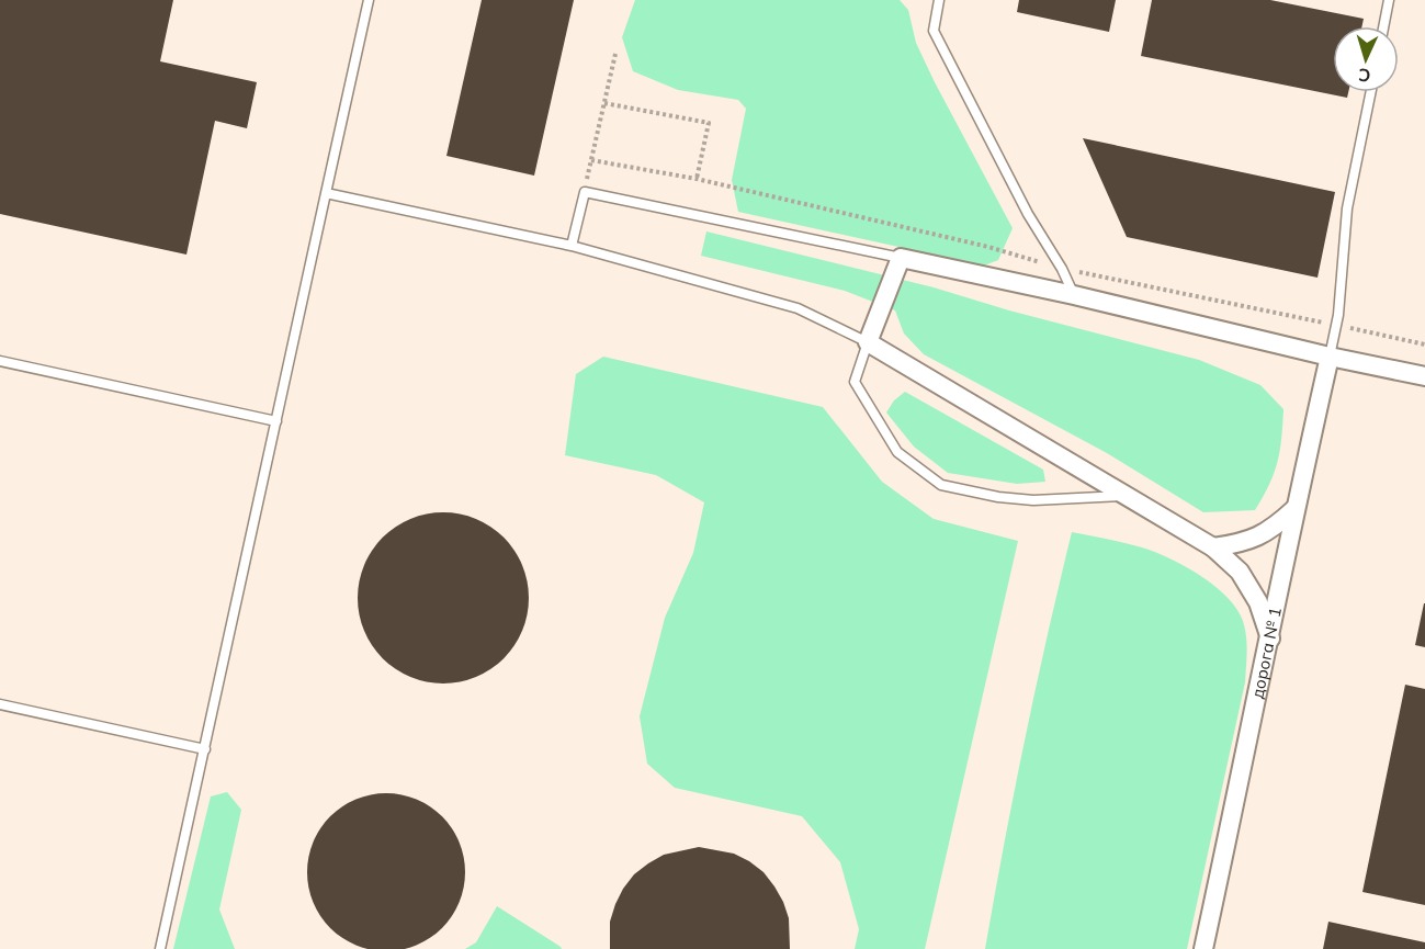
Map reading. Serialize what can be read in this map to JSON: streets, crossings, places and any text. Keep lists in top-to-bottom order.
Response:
{
  "streets": {
    "street": ["дорога № 1"]
  },
  "north": "bottom"
}
